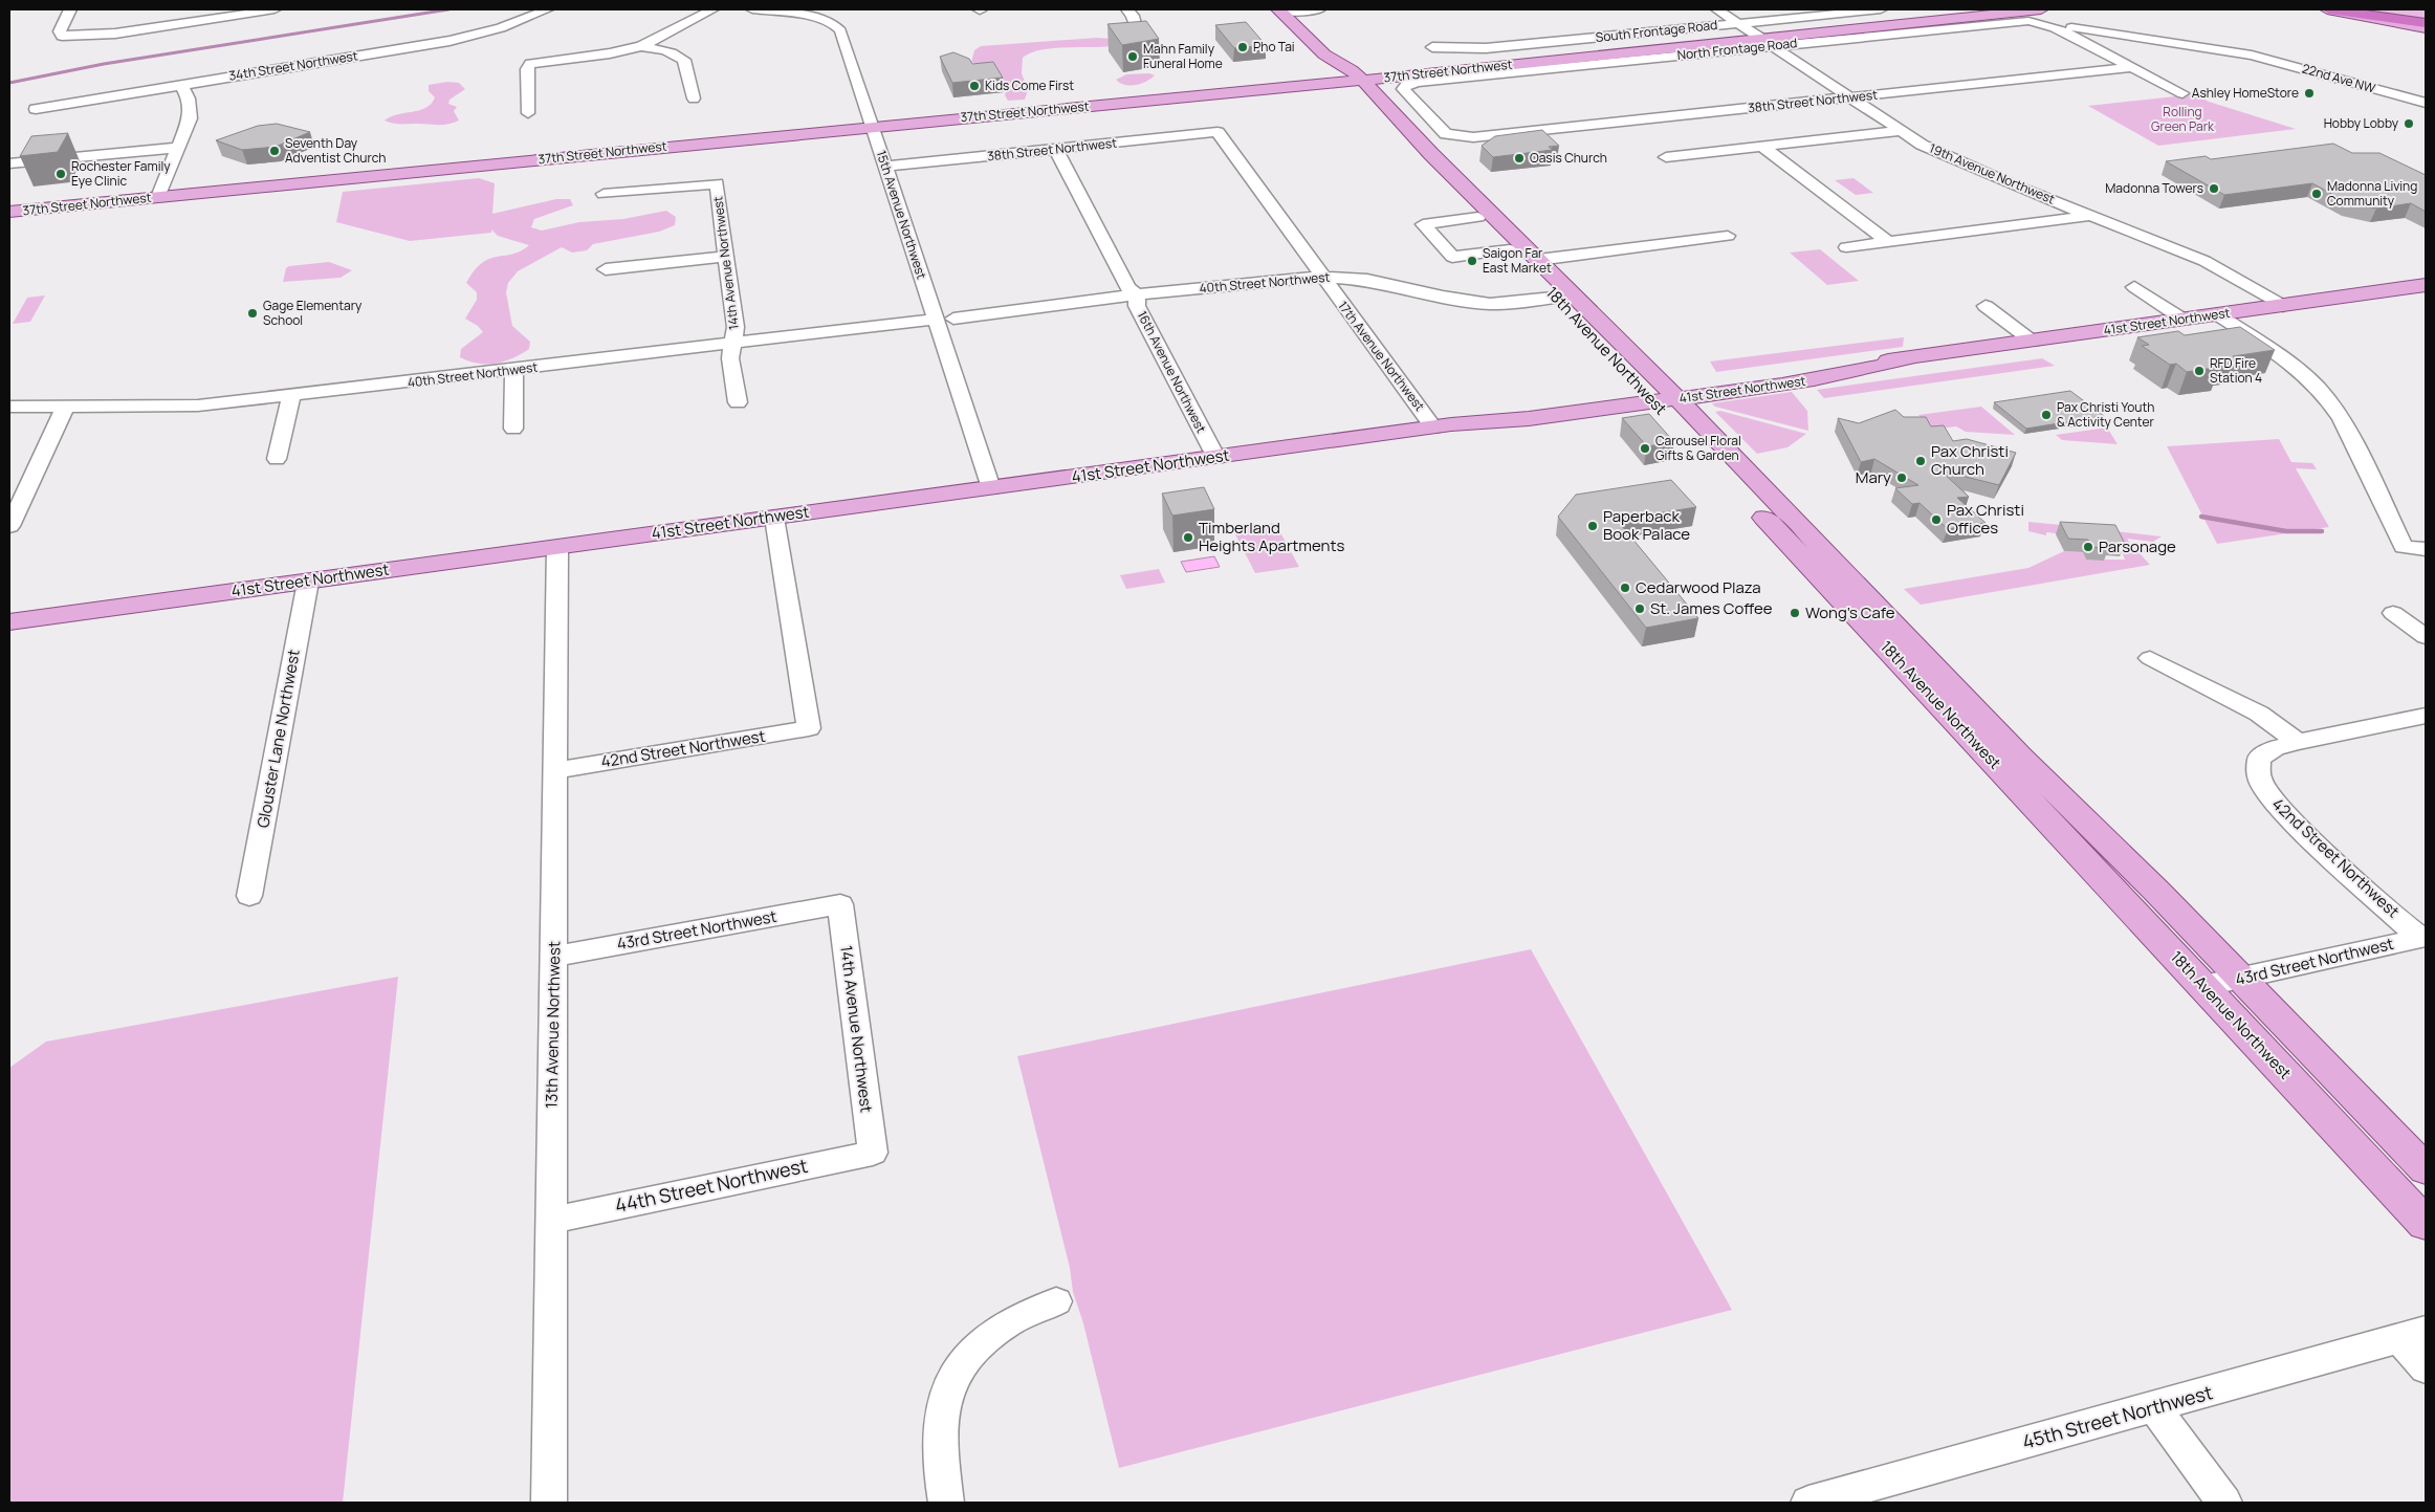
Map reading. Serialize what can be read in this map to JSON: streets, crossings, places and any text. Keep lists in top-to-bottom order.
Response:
{
  "streets": {
    "main road": ["37th Street Northwest", "41st Street Northwest", "18th Avenue Northwest"],
    "street": [
      "South Frontage Road",
      "North Frontage Road",
      "34th Street Northwest",
      "22nd Ave NW",
      "38th Street Northwest",
      "19th Avenue Northwest",
      "15th Avenue Northwest",
      "14th Avenue Northwest",
      "40th Street Northwest",
      "17th Avenue Northwest",
      "16th Avenue Northwest",
      "Glouster Lane Northwest",
      "42nd Street Northwest",
      "43rd Street Northwest",
      "13th Avenue Northwest",
      "44th Street Northwest",
      "45th Street Northwest"
    ]
  },
  "crossings": [
    ["South Frontage Road", "North Frontage Road"],
    ["South Frontage Road", "37th Street Northwest"],
    ["South Frontage Road", "19th Avenue Northwest"],
    ["North Frontage Road", "37th Street Northwest"],
    ["North Frontage Road", "38th Street Northwest"],
    ["North Frontage Road", "19th Avenue Northwest"],
    ["37th Street Northwest", "19th Avenue Northwest"],
    ["37th Street Northwest", "15th Avenue Northwest"],
    ["37th Street Northwest", "18th Avenue Northwest"],
    ["38th Street Northwest", "19th Avenue Northwest"],
    ["38th Street Northwest", "15th Avenue Northwest"],
    ["38th Street Northwest", "17th Avenue Northwest"],
    ["38th Street Northwest", "16th Avenue Northwest"],
    ["19th Avenue Northwest", "41st Street Northwest"],
    ["15th Avenue Northwest", "40th Street Northwest"],
    ["15th Avenue Northwest", "41st Street Northwest"],
    ["14th Avenue Northwest", "40th Street Northwest"],
    ["14th Avenue Northwest", "43rd Street Northwest"],
    ["14th Avenue Northwest", "44th Street Northwest"],
    ["40th Street Northwest", "18th Avenue Northwest"],
    ["40th Street Northwest", "17th Avenue Northwest"],
    ["40th Street Northwest", "16th Avenue Northwest"],
    ["41st Street Northwest", "18th Avenue Northwest"],
    ["41st Street Northwest", "17th Avenue Northwest"],
    ["41st Street Northwest", "16th Avenue Northwest"],
    ["41st Street Northwest", "Glouster Lane Northwest"],
    ["41st Street Northwest", "42nd Street Northwest"],
    ["41st Street Northwest", "13th Avenue Northwest"],
    ["18th Avenue Northwest", "43rd Street Northwest"],
    ["42nd Street Northwest", "43rd Street Northwest"],
    ["42nd Street Northwest", "13th Avenue Northwest"],
    ["43rd Street Northwest", "13th Avenue Northwest"],
    ["13th Avenue Northwest", "44th Street Northwest"]
  ],
  "parks": ["Rolling Green Park"],
  "places": [
    "Pho Tai",
    "Mahn Family Funeral Home",
    "Kids Come First",
    "Ashley HomeStore",
    "Hobby Lobby",
    "Seventh Day Adventist Church",
    "Oasis Church",
    "Rochester Family Eye Clinic",
    "Madonna Towers",
    "Madonna Living Community",
    "Saigon Far East Market",
    "Gage Elementary School",
    "RFD Fire Station 4",
    "Pax Christi Youth & Activity Center",
    "Carousel Floral Gifts & Garden",
    "Pax Christi Church",
    "Mary",
    "Pax Christi Offices",
    "Paperback Book Palace",
    "Timberland Heights Apartments",
    "Parsonage",
    "Cedarwood Plaza",
    "St. James Coffee",
    "Wong's Cafe"
  ]
}
